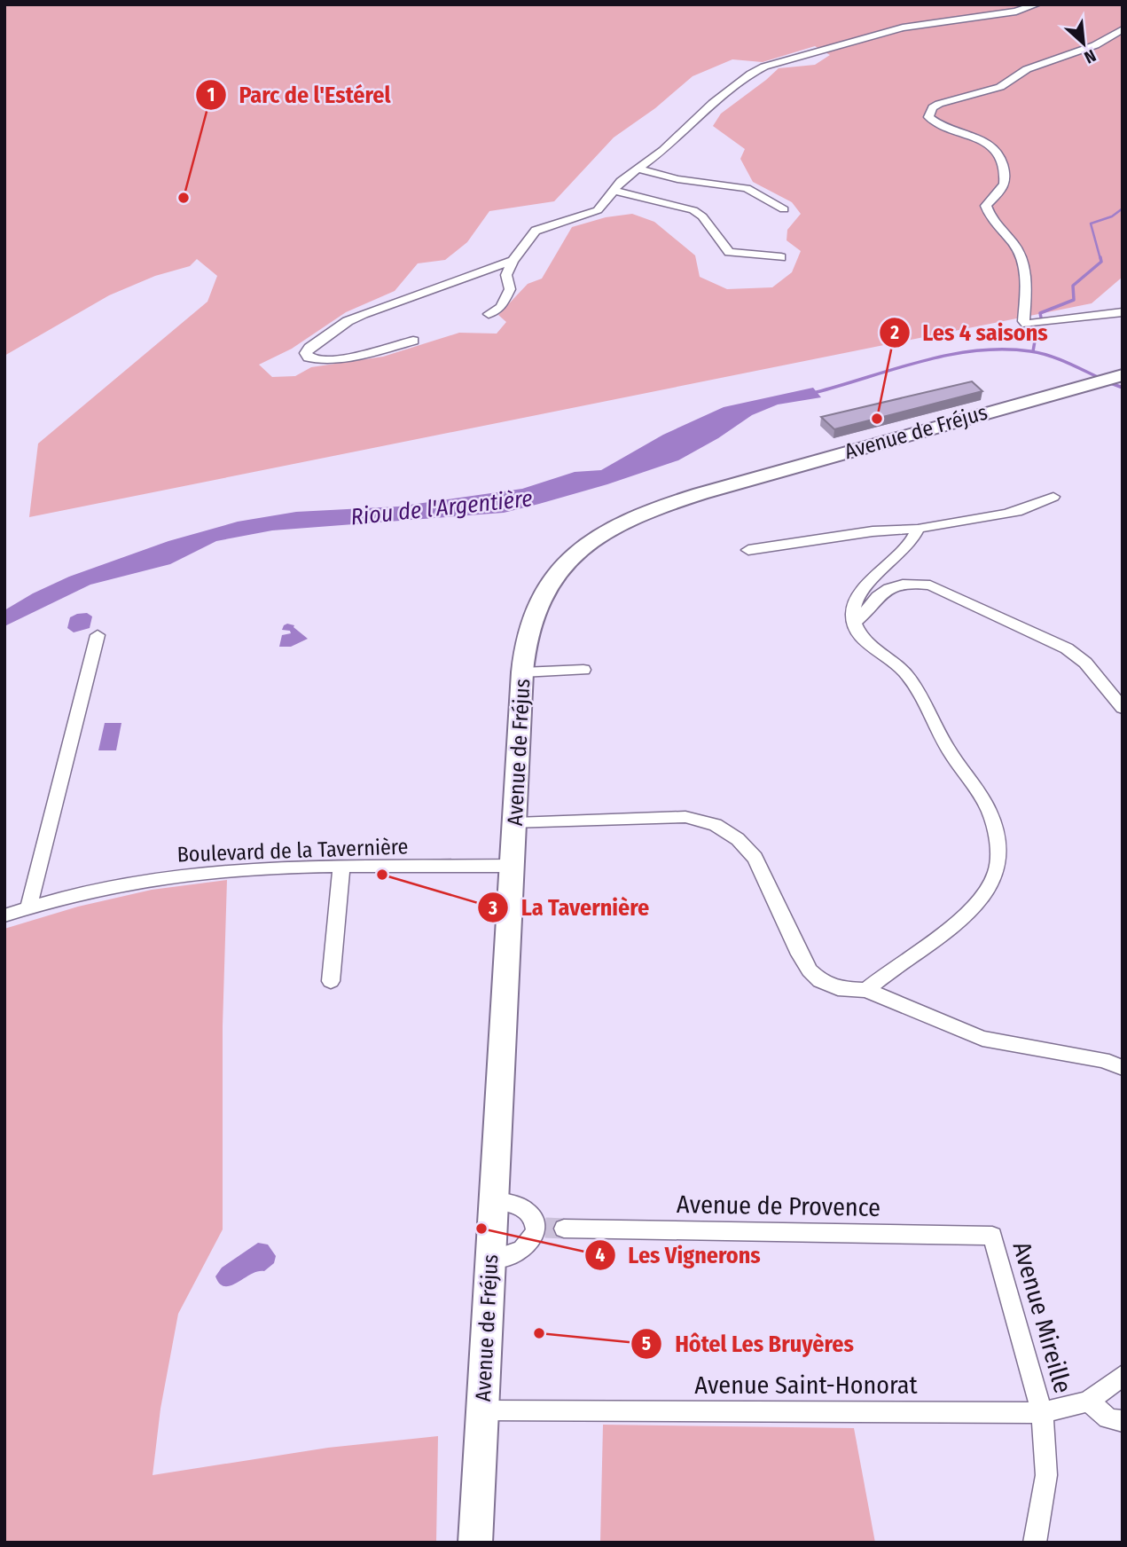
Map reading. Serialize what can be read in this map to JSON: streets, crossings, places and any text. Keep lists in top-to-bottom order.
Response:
{
  "streets": {
    "main road": ["Avenue de Fréjus"],
    "street": [
      "Boulevard de la Tavernière",
      "Avenue de Provence",
      "Avenue Mireille",
      "Avenue Saint-Honorat"
    ]
  },
  "crossings": [
    ["Avenue de Fréjus", "Boulevard de la Tavernière"],
    ["Avenue de Fréjus", "Avenue Saint-Honorat"],
    ["Avenue de Provence", "Avenue Mireille"],
    ["Avenue Mireille", "Avenue Saint-Honorat"]
  ],
  "water": ["Riou de l'Argentière"],
  "places": [
    "Parc de l'Estérel",
    "Les 4 saisons",
    "La Tavernière",
    "Les Vignerons",
    "Hôtel Les Bruyères"
  ],
  "north": "bottom right"
}
